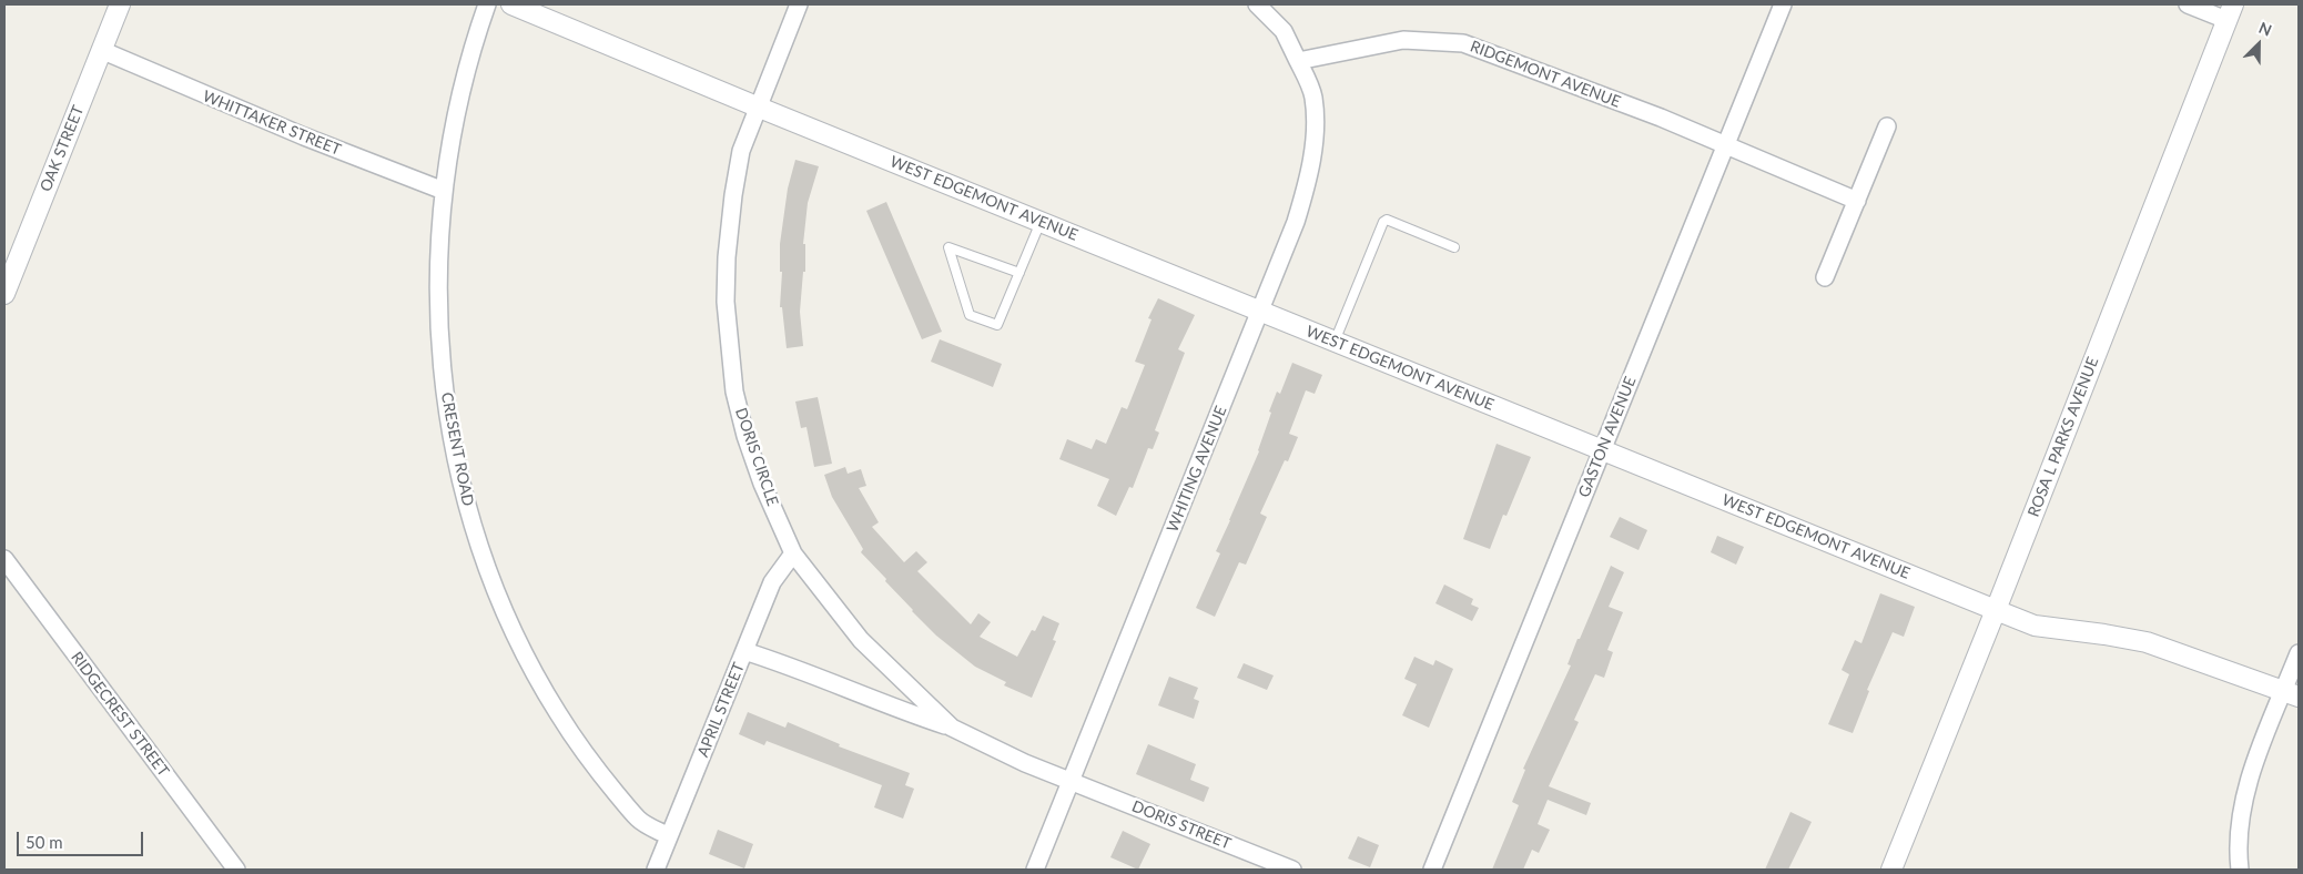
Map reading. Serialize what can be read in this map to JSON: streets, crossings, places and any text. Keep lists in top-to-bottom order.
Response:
{
  "streets": {
    "street": [
      "RIDGEMONT AVENUE",
      "WHITTAKER STREET",
      "OAK STREET",
      "WEST EDGEMONT AVENUE",
      "GASTON AVENUE",
      "ROSA L PARKS AVENUE",
      "CRESENT ROAD",
      "DORIS CIRCLE",
      "WHITING AVENUE",
      "APRIL STREET",
      "RIDGECREST STREET",
      "DORIS STREET"
    ]
  },
  "crossings": [
    ["RIDGEMONT AVENUE", "GASTON AVENUE"],
    ["RIDGEMONT AVENUE", "WHITING AVENUE"],
    ["WHITTAKER STREET", "OAK STREET"],
    ["WHITTAKER STREET", "CRESENT ROAD"],
    ["WEST EDGEMONT AVENUE", "GASTON AVENUE"],
    ["WEST EDGEMONT AVENUE", "ROSA L PARKS AVENUE"],
    ["WEST EDGEMONT AVENUE", "DORIS CIRCLE"],
    ["WEST EDGEMONT AVENUE", "WHITING AVENUE"],
    ["CRESENT ROAD", "APRIL STREET"],
    ["DORIS CIRCLE", "WHITING AVENUE"],
    ["DORIS CIRCLE", "APRIL STREET"],
    ["DORIS CIRCLE", "DORIS STREET"],
    ["WHITING AVENUE", "DORIS STREET"]
  ],
  "scale_bar": "50 m",
  "north": "top right"
}
